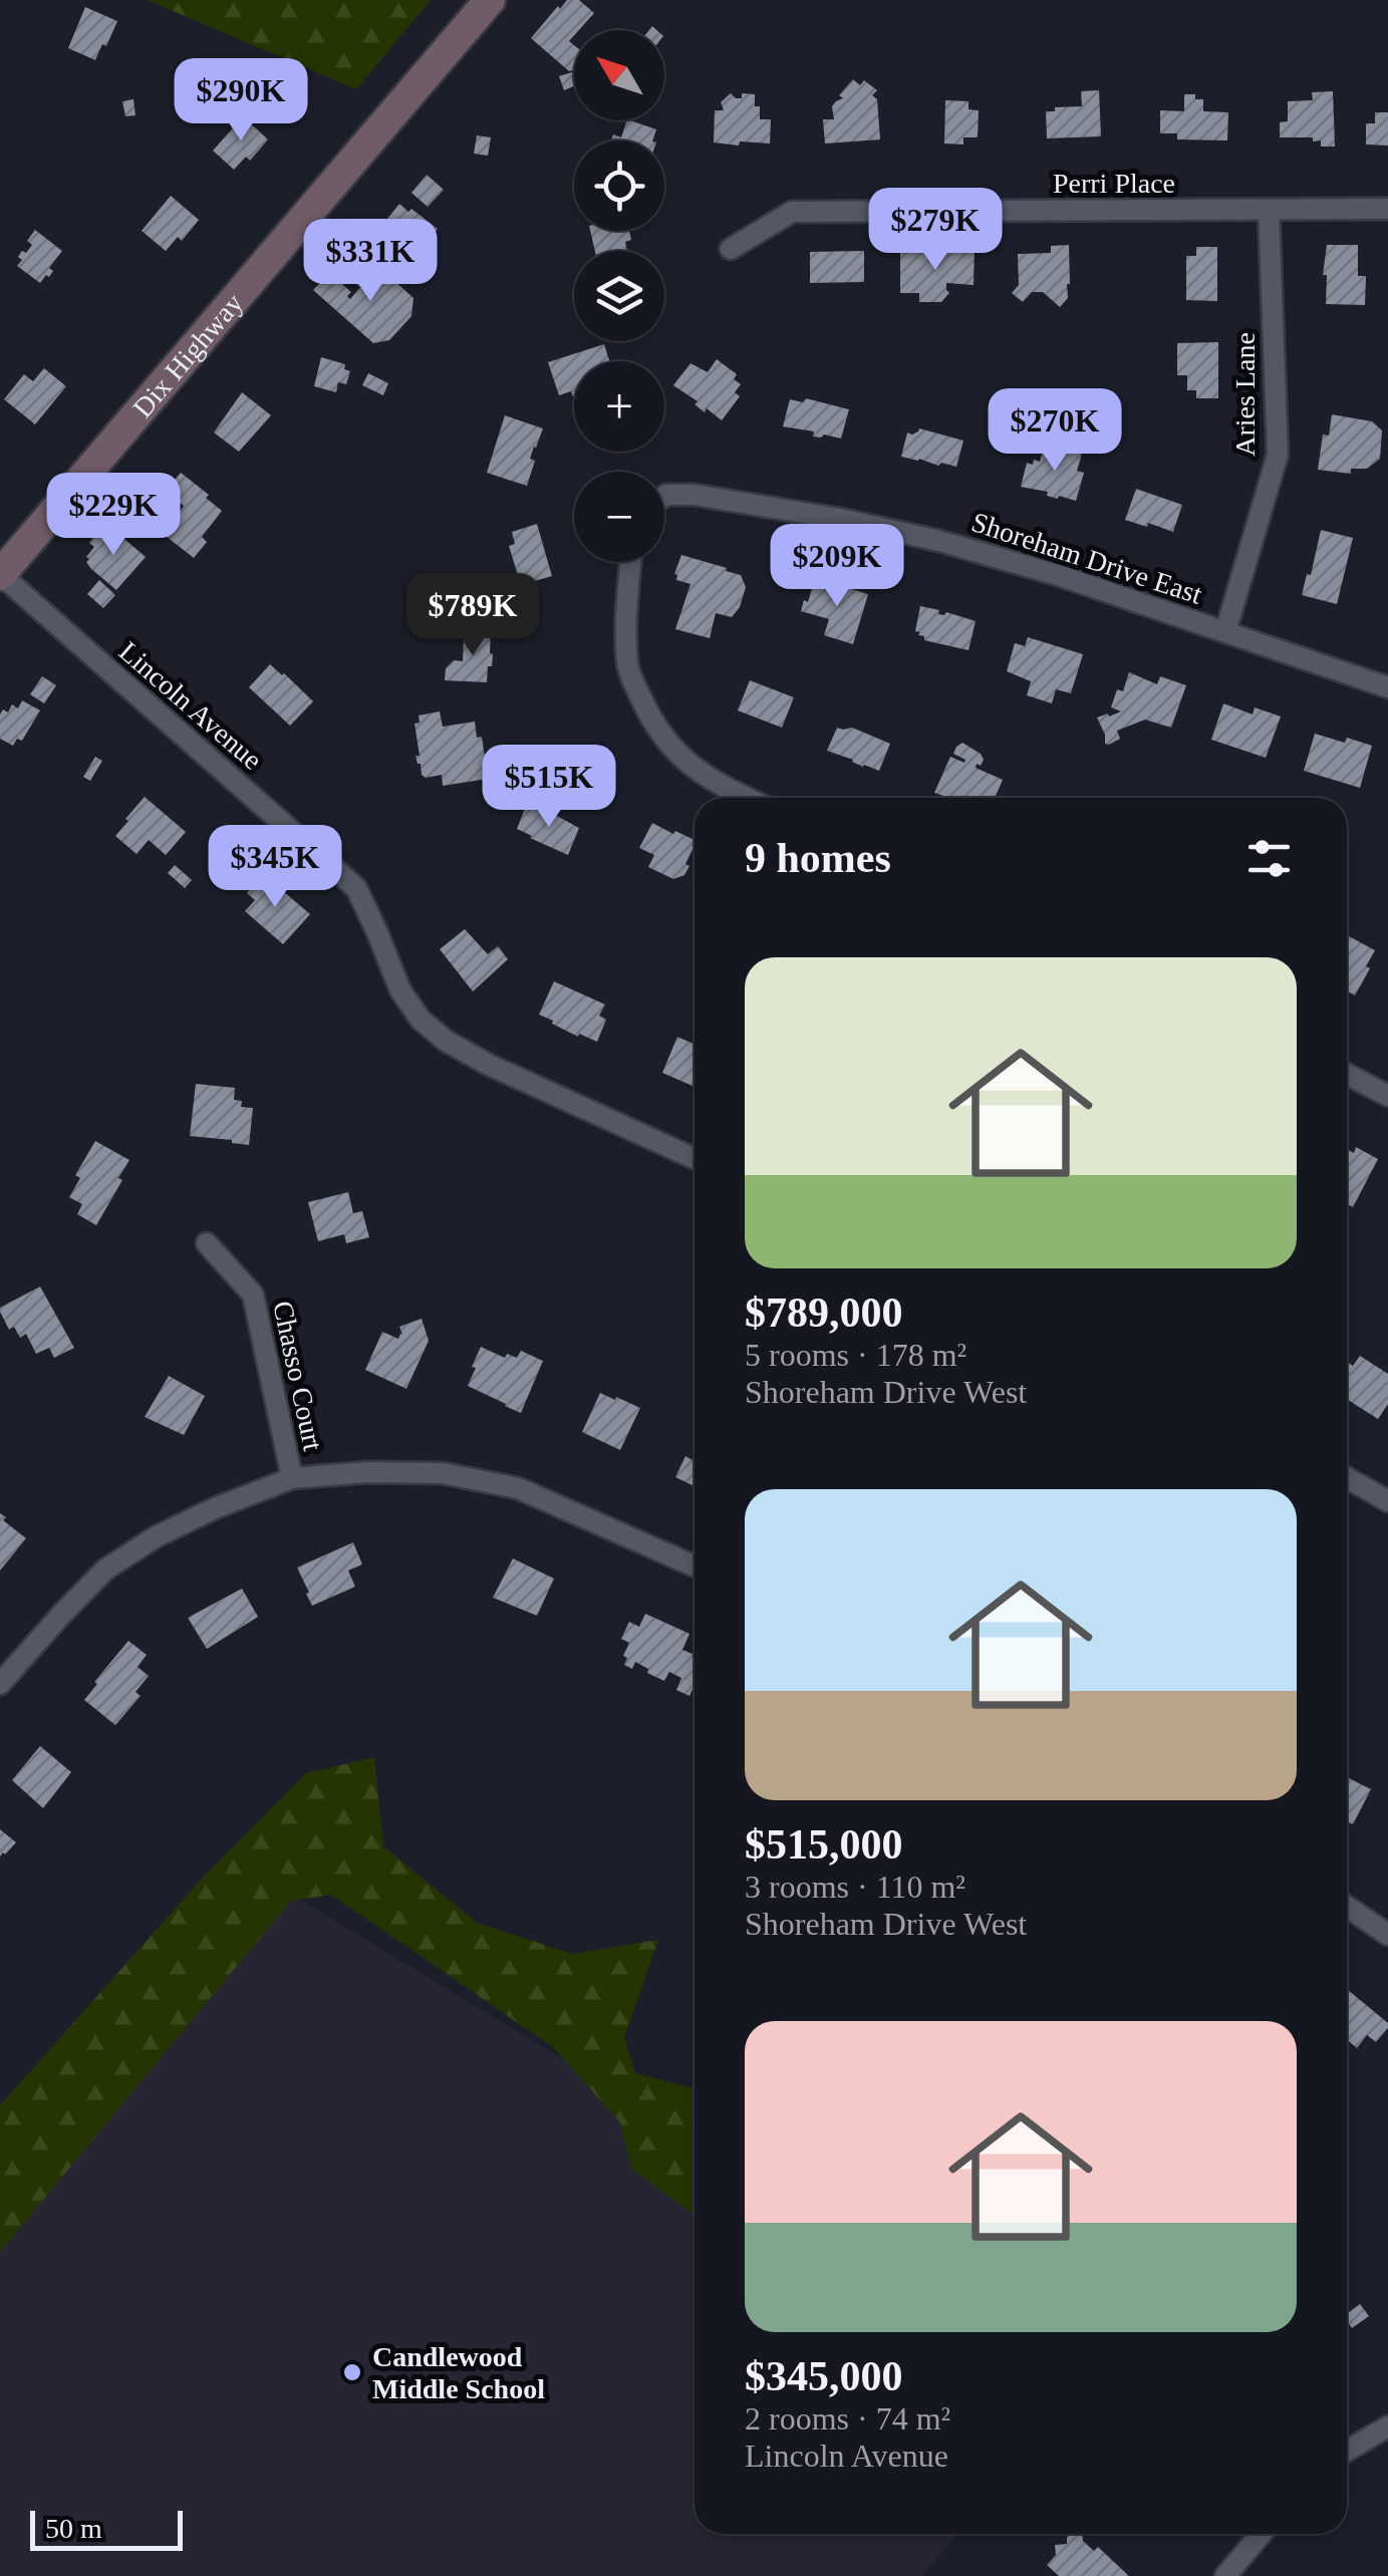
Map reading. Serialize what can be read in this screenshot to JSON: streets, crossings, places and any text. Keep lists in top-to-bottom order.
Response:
{
  "streets": {
    "street": [
      "Perri Place",
      "Dix Highway",
      "Aries Lane",
      "Shoreham Drive East",
      "Lincoln Avenue",
      "Chasso Court"
    ]
  },
  "crossings": [
    ["Perri Place", "Aries Lane"],
    ["Dix Highway", "Lincoln Avenue"],
    ["Aries Lane", "Shoreham Drive East"]
  ],
  "places": ["Candlewood Middle School"],
  "scale_bar": "50 m",
  "north": "top left",
  "page": {
    "map_buttons": ["+", "−"],
    "price": [
      "$290K",
      "$279K",
      "$331K",
      "$270K",
      "$229K",
      "$209K",
      "$789K",
      "$515K",
      "$345K"
    ],
    "heading": "9 homes",
    "list": [
      {
        "name": "$789,000",
        "note": "5 rooms · 178 m² · Shoreham Drive West"
      },
      {
        "name": "$515,000",
        "note": "3 rooms · 110 m² · Shoreham Drive West"
      },
      {
        "name": "$345,000",
        "note": "2 rooms · 74 m² · Lincoln Avenue"
      }
    ],
    "scale": "50 m"
  }
}
